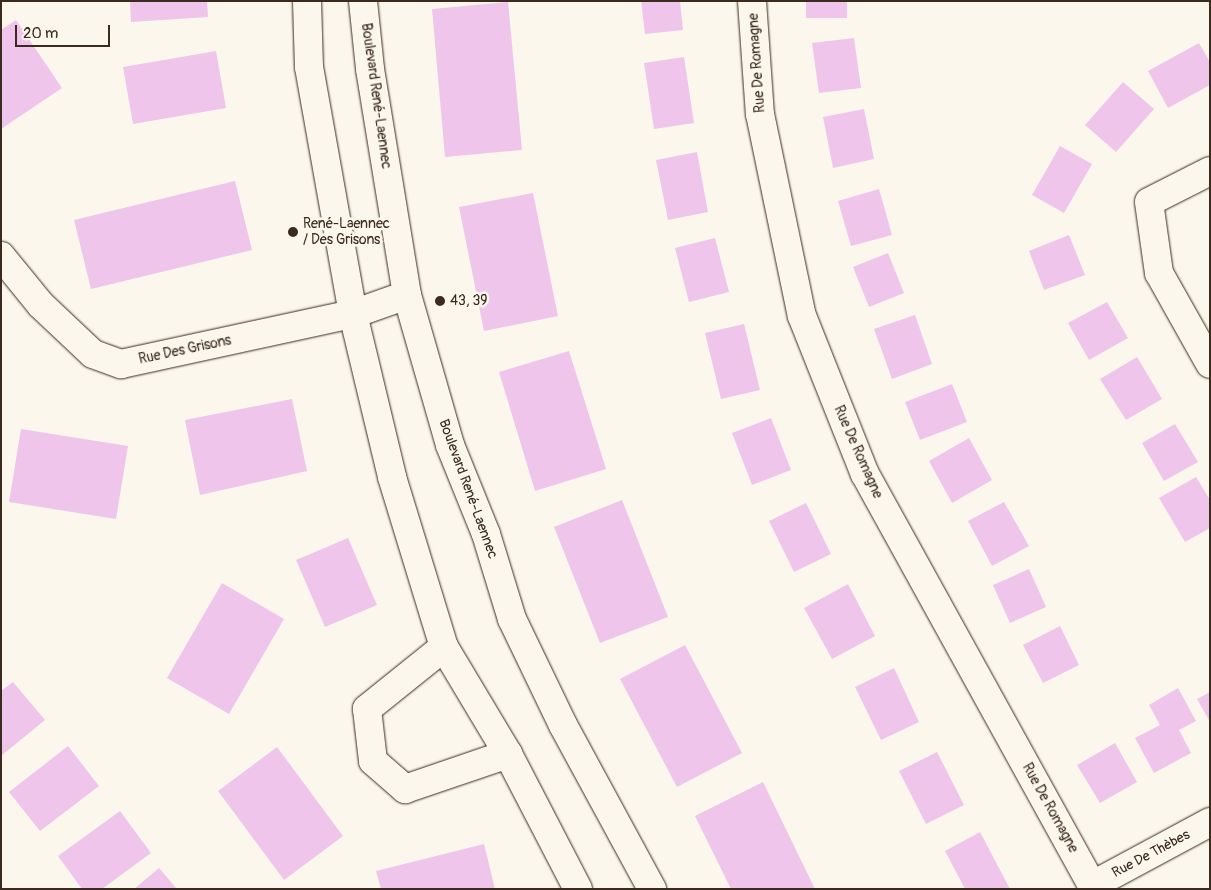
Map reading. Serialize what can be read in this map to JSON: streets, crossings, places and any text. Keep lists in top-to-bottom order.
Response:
{
  "streets": {
    "street": [
      "Rue De Romagne",
      "Boulevard René-Laennec",
      "Rue Des Grisons",
      "Rue De Thèbes"
    ]
  },
  "crossings": [
    ["Rue De Romagne", "Rue De Thèbes"],
    ["Boulevard René-Laennec", "Rue Des Grisons"]
  ],
  "places": ["René-Laennec / Des Grisons", "43, 39"],
  "scale_bar": "20 m"
}
